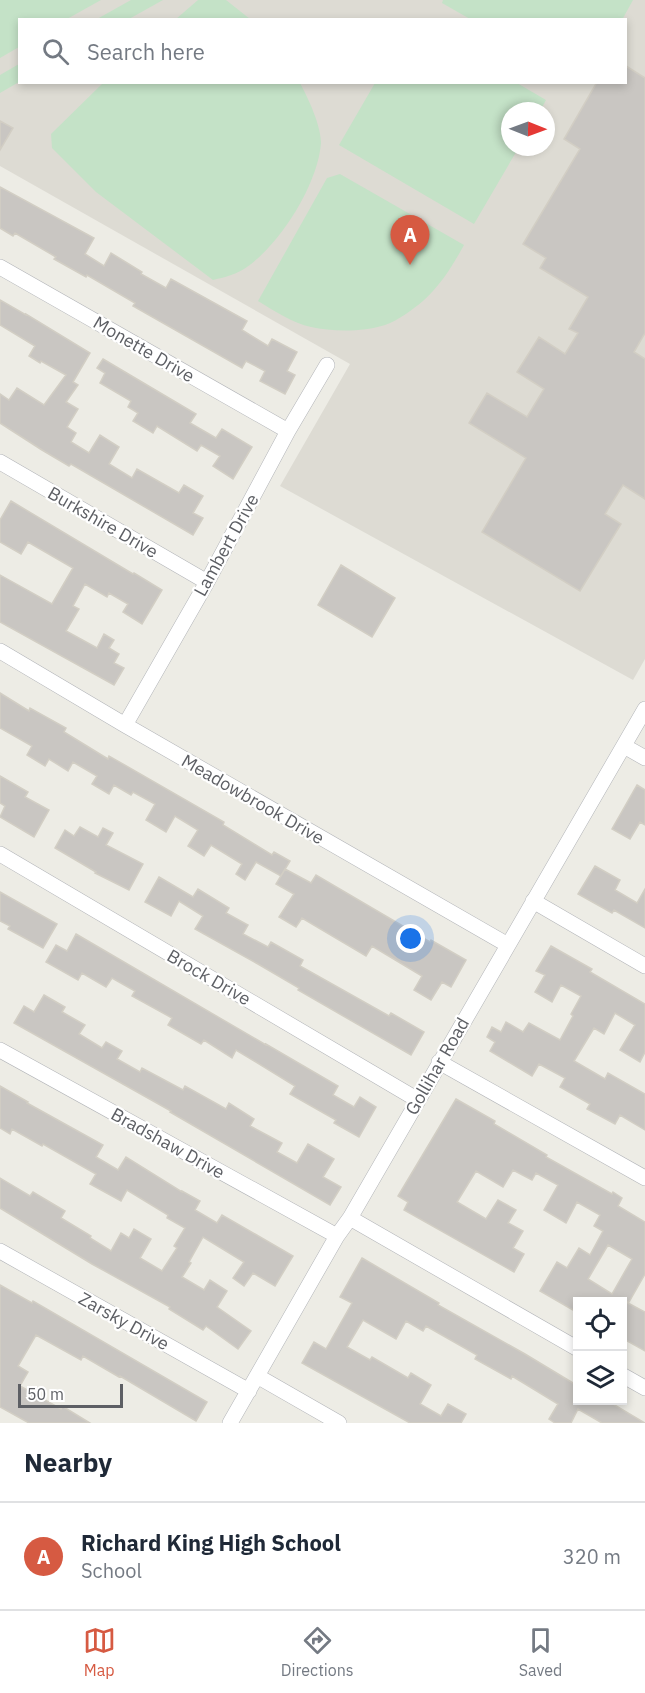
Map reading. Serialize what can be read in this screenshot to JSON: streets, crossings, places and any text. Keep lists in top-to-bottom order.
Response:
{
  "streets": {
    "street": [
      "Monette Drive",
      "Burkshire Drive",
      "Lambert Drive",
      "Meadowbrook Drive",
      "Brock Drive",
      "Gollihar Road",
      "Bradshaw Drive",
      "Zarsky Drive"
    ]
  },
  "crossings": [
    ["Monette Drive", "Lambert Drive"],
    ["Burkshire Drive", "Lambert Drive"],
    ["Lambert Drive", "Meadowbrook Drive"],
    ["Meadowbrook Drive", "Gollihar Road"],
    ["Brock Drive", "Gollihar Road"],
    ["Gollihar Road", "Bradshaw Drive"],
    ["Gollihar Road", "Zarsky Drive"]
  ],
  "scale_bar": "50 m",
  "north": "right",
  "page": {
    "search": "Search here",
    "pins": "A",
    "scale": "50 m",
    "heading": "Nearby",
    "list": [
      {
        "mark": "A",
        "name": "Richard King High School",
        "note": "School",
        "value": "320 m"
      }
    ],
    "nav": ["Map", "Directions", "Saved"]
  }
}
